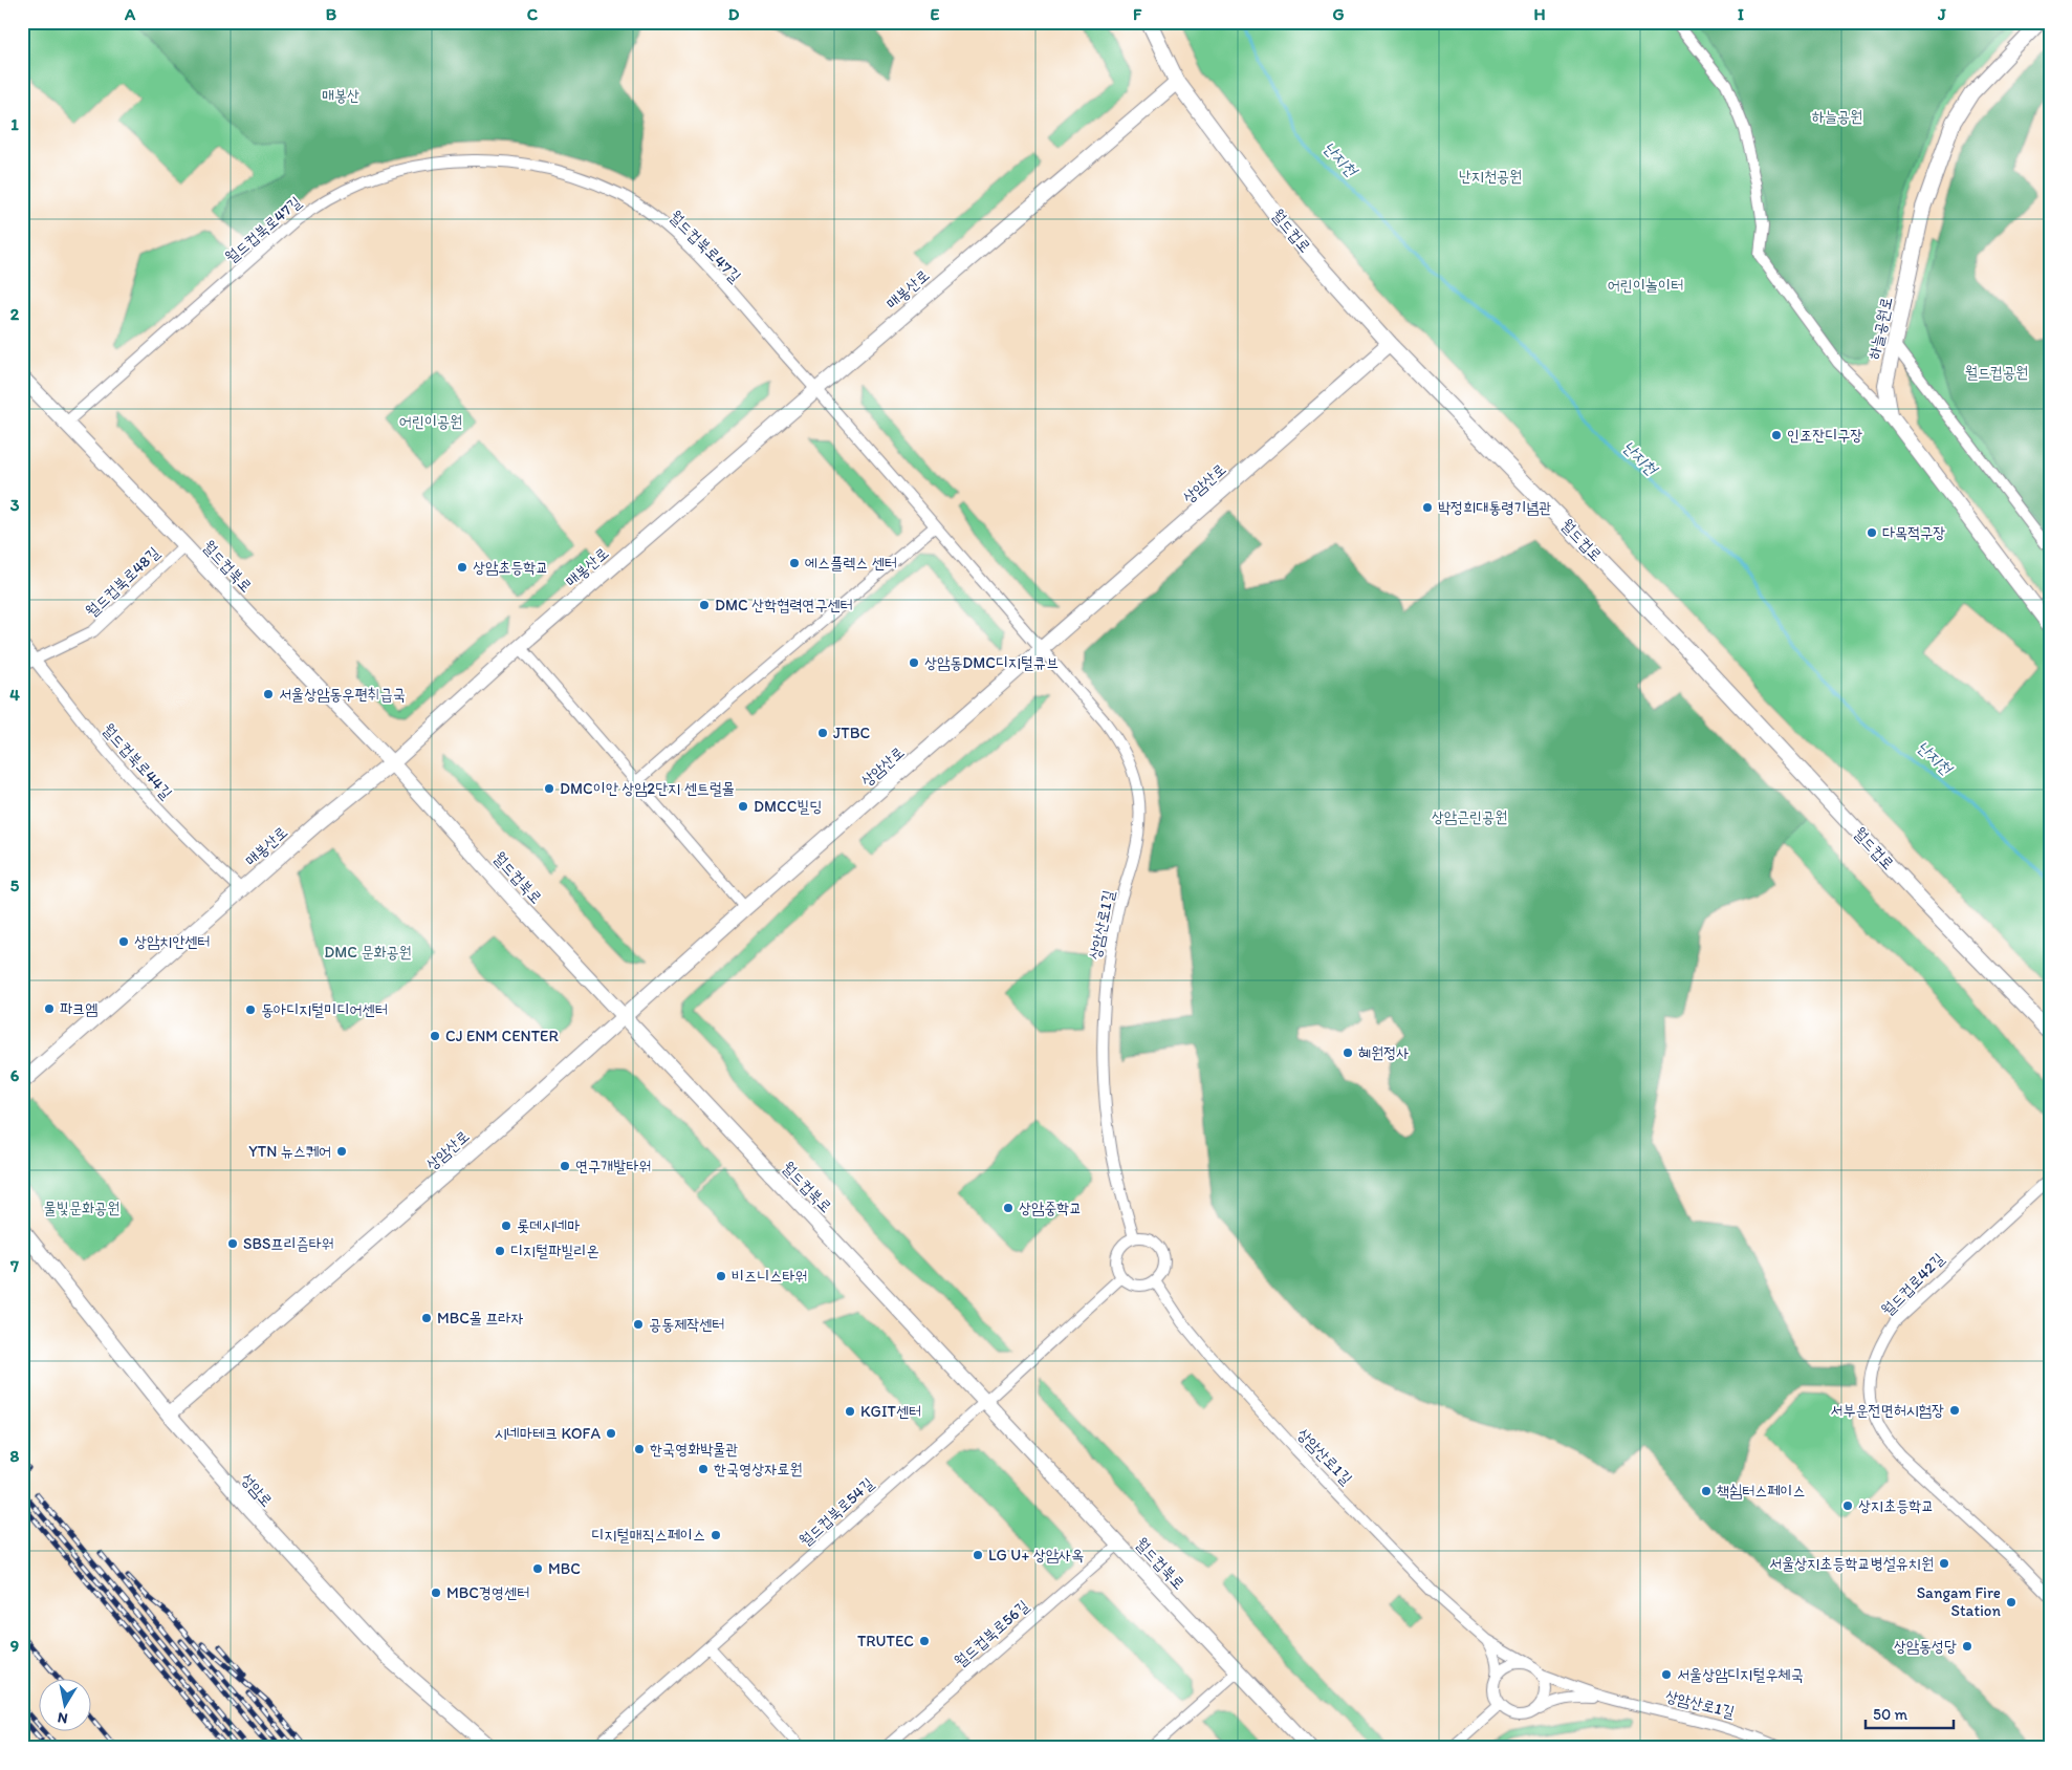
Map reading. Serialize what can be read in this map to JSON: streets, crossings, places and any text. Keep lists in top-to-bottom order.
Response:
{
  "streets": {
    "main road": [
      "월드컵로",
      "매봉산로",
      "하늘공원로",
      "상암산로",
      "월드컵북로",
      "성암로"
    ],
    "street": [
      "월드컵북로47길",
      "월드컵북로48길",
      "월드컵북로44길",
      "상암산로1길",
      "월드컵로42길",
      "월드컵북로54길",
      "월드컵북로56길"
    ]
  },
  "crossings": [
    ["월드컵북로47길", "매봉산로"],
    ["월드컵북로47길", "월드컵북로"],
    ["월드컵로", "매봉산로"],
    ["월드컵로", "상암산로"],
    ["매봉산로", "월드컵북로"],
    ["매봉산로", "월드컵북로44길"],
    ["상암산로", "월드컵북로"],
    ["상암산로", "상암산로1길"],
    ["상암산로", "성암로"],
    ["월드컵북로", "월드컵북로48길"],
    ["월드컵북로", "월드컵북로54길"],
    ["월드컵북로", "월드컵북로56길"],
    ["월드컵북로48길", "월드컵북로44길"]
  ],
  "water": ["난지천"],
  "parks": [
    "매봉산",
    "하늘공원",
    "난지천공원",
    "어린이놀이터",
    "월드컵공원",
    "어린이공원",
    "상암근린공원",
    "DMC 문화공원",
    "물빛문화공원"
  ],
  "places": [
    "인조잔디구장",
    "박정희대통령기념관",
    "다목적구장",
    "에스플렉스 센터",
    "상암초등학교",
    "DMC 산학협력연구센터",
    "상암동DMC디지털큐브",
    "서울상암동우편취급국",
    "JTBC",
    "DMC이안 상암2단지 센트럴몰",
    "DMCC빌딩",
    "상암치안센터",
    "파크엠",
    "동아디지털미디어센터",
    "CJ ENM CENTER",
    "혜원정사",
    "YTN 뉴스퀘어",
    "연구개발타워",
    "상암중학교",
    "롯데시네마",
    "SBS프리즘타워",
    "디지털파빌리온",
    "비즈니스타워",
    "MBC몰 프라자",
    "공동제작센터",
    "서부운전면허시험장",
    "KGIT센터",
    "시네마테크 KOFA",
    "한국영화박물관",
    "한국영상자료원",
    "책쉼터스페이스",
    "상지초등학교",
    "디지털매직스페이스",
    "LG U+ 상암사옥",
    "서울상지초등학교병설유치원",
    "MBC",
    "MBC경영센터",
    "Sangam Fire Station",
    "TRUTEC",
    "상암동성당",
    "서울상암디지털우체국"
  ],
  "scale_bar": "50 m",
  "north": "bottom",
  "grid": {
    "columns": [
      "A",
      "B",
      "C",
      "D",
      "E",
      "F",
      "G",
      "H",
      "I",
      "J"
    ],
    "rows": [
      "1",
      "2",
      "3",
      "4",
      "5",
      "6",
      "7",
      "8",
      "9"
    ]
  }
}
